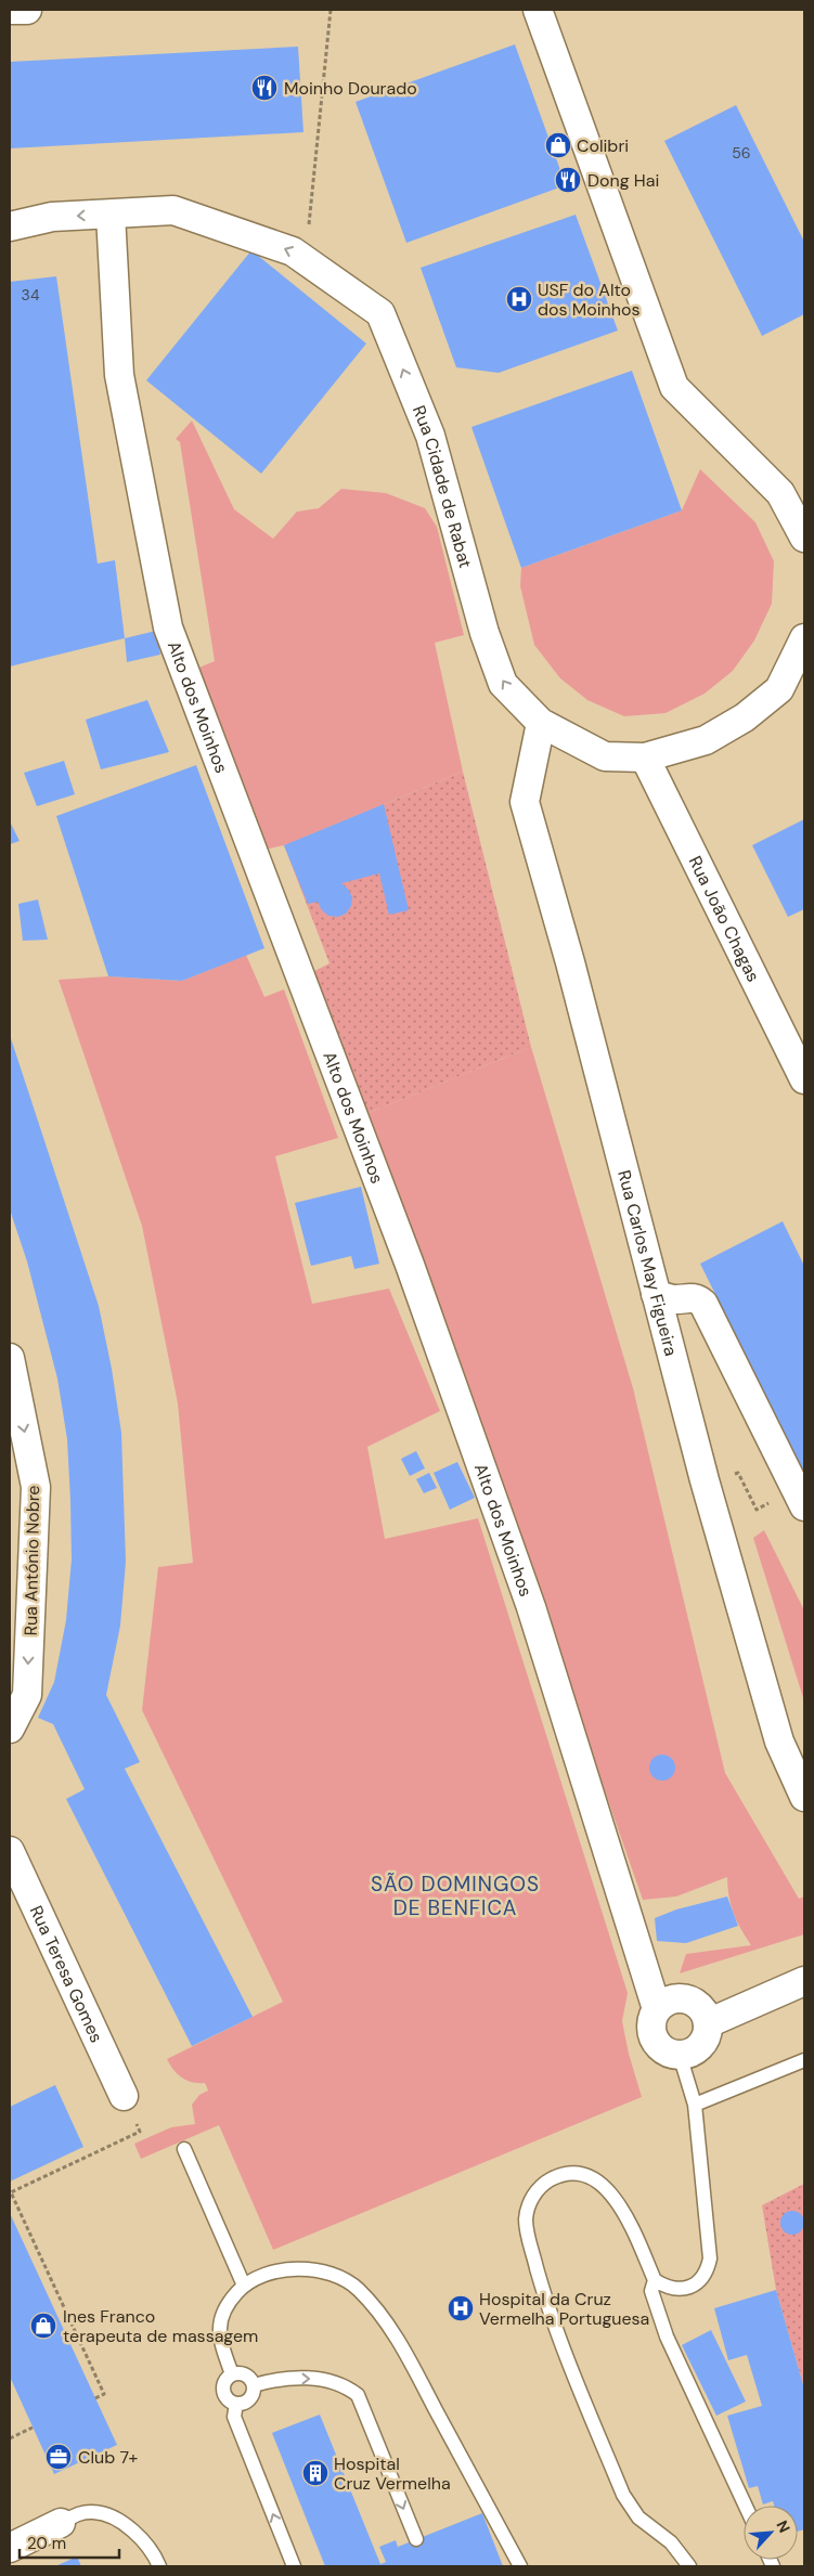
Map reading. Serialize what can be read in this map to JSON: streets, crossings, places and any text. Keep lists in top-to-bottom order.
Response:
{
  "streets": {
    "street": [
      "Rua Cidade de Rabat",
      "Alto dos Moinhos",
      "Rua João Chagas",
      "Rua Carlos May Figueira",
      "Rua António Nobre",
      "Rua Teresa Gomes"
    ]
  },
  "crossings": [
    ["Rua Cidade de Rabat", "Alto dos Moinhos"],
    ["Rua Cidade de Rabat", "Rua João Chagas"],
    ["Rua Cidade de Rabat", "Rua Carlos May Figueira"]
  ],
  "one_way": ["Rua Cidade de Rabat", "Rua António Nobre"],
  "districts": ["SÃO DOMINGOS DE BENFICA"],
  "places": {
    "restaurant": ["Moinho Dourado", "Dong Hai"],
    "shop": ["Colibri", "Ines Franco terapeuta de massagem"],
    "hospital": ["USF do Alto dos Moinhos", "Hospital da Cruz Vermelha Portuguesa"],
    "office": ["Club 7+"],
    "building": ["Hospital Cruz Vermelha"]
  },
  "house_numbers": ["56", "34"],
  "scale_bar": "20 m",
  "north": "top right"
}
